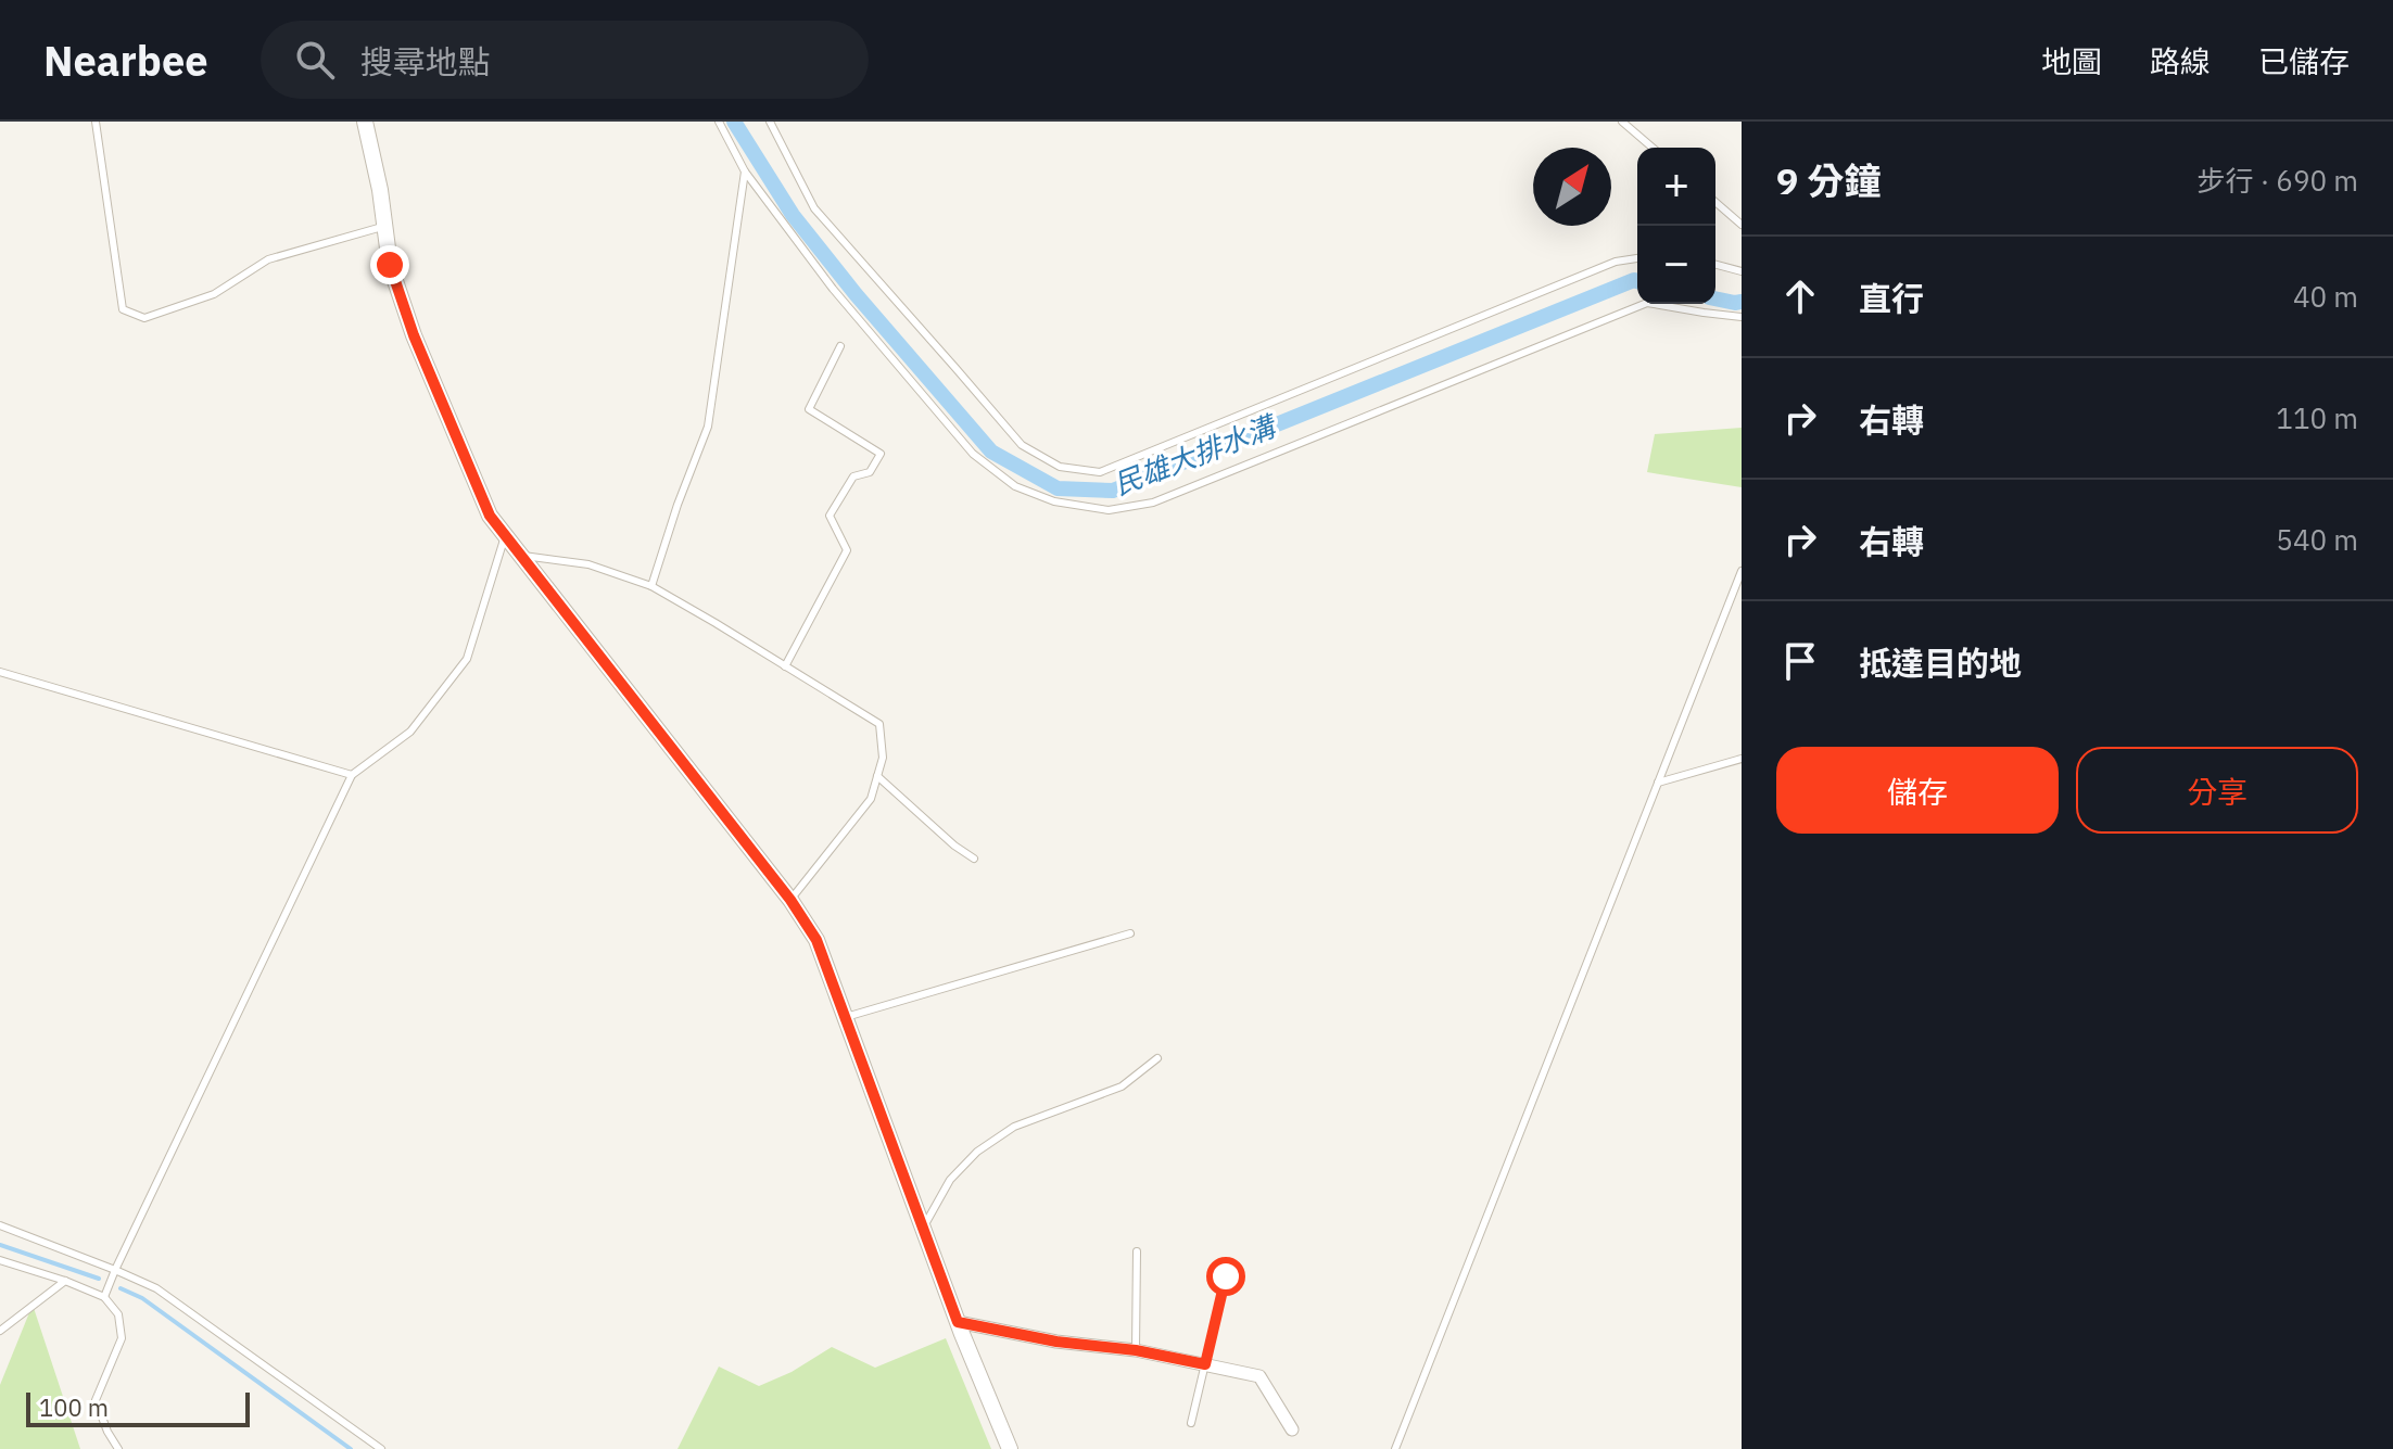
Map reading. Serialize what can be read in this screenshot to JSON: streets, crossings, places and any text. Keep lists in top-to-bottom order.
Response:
{
  "water": ["民雄大排水溝"],
  "scale_bar": "100 m",
  "north": "top right",
  "page": {
    "header": "Nearbee",
    "search": "搜尋地點",
    "nav": ["地圖", "路線", "已儲存"],
    "heading": ["9 分鐘", "步行 · 690 m"],
    "map_buttons": ["+", "−"],
    "list": [
      ["直行", "40 m"],
      ["右轉", "110 m"],
      ["右轉", "540 m"],
      "抵達目的地"
    ],
    "buttons": ["儲存", "分享"],
    "scale": "100 m"
  }
}
